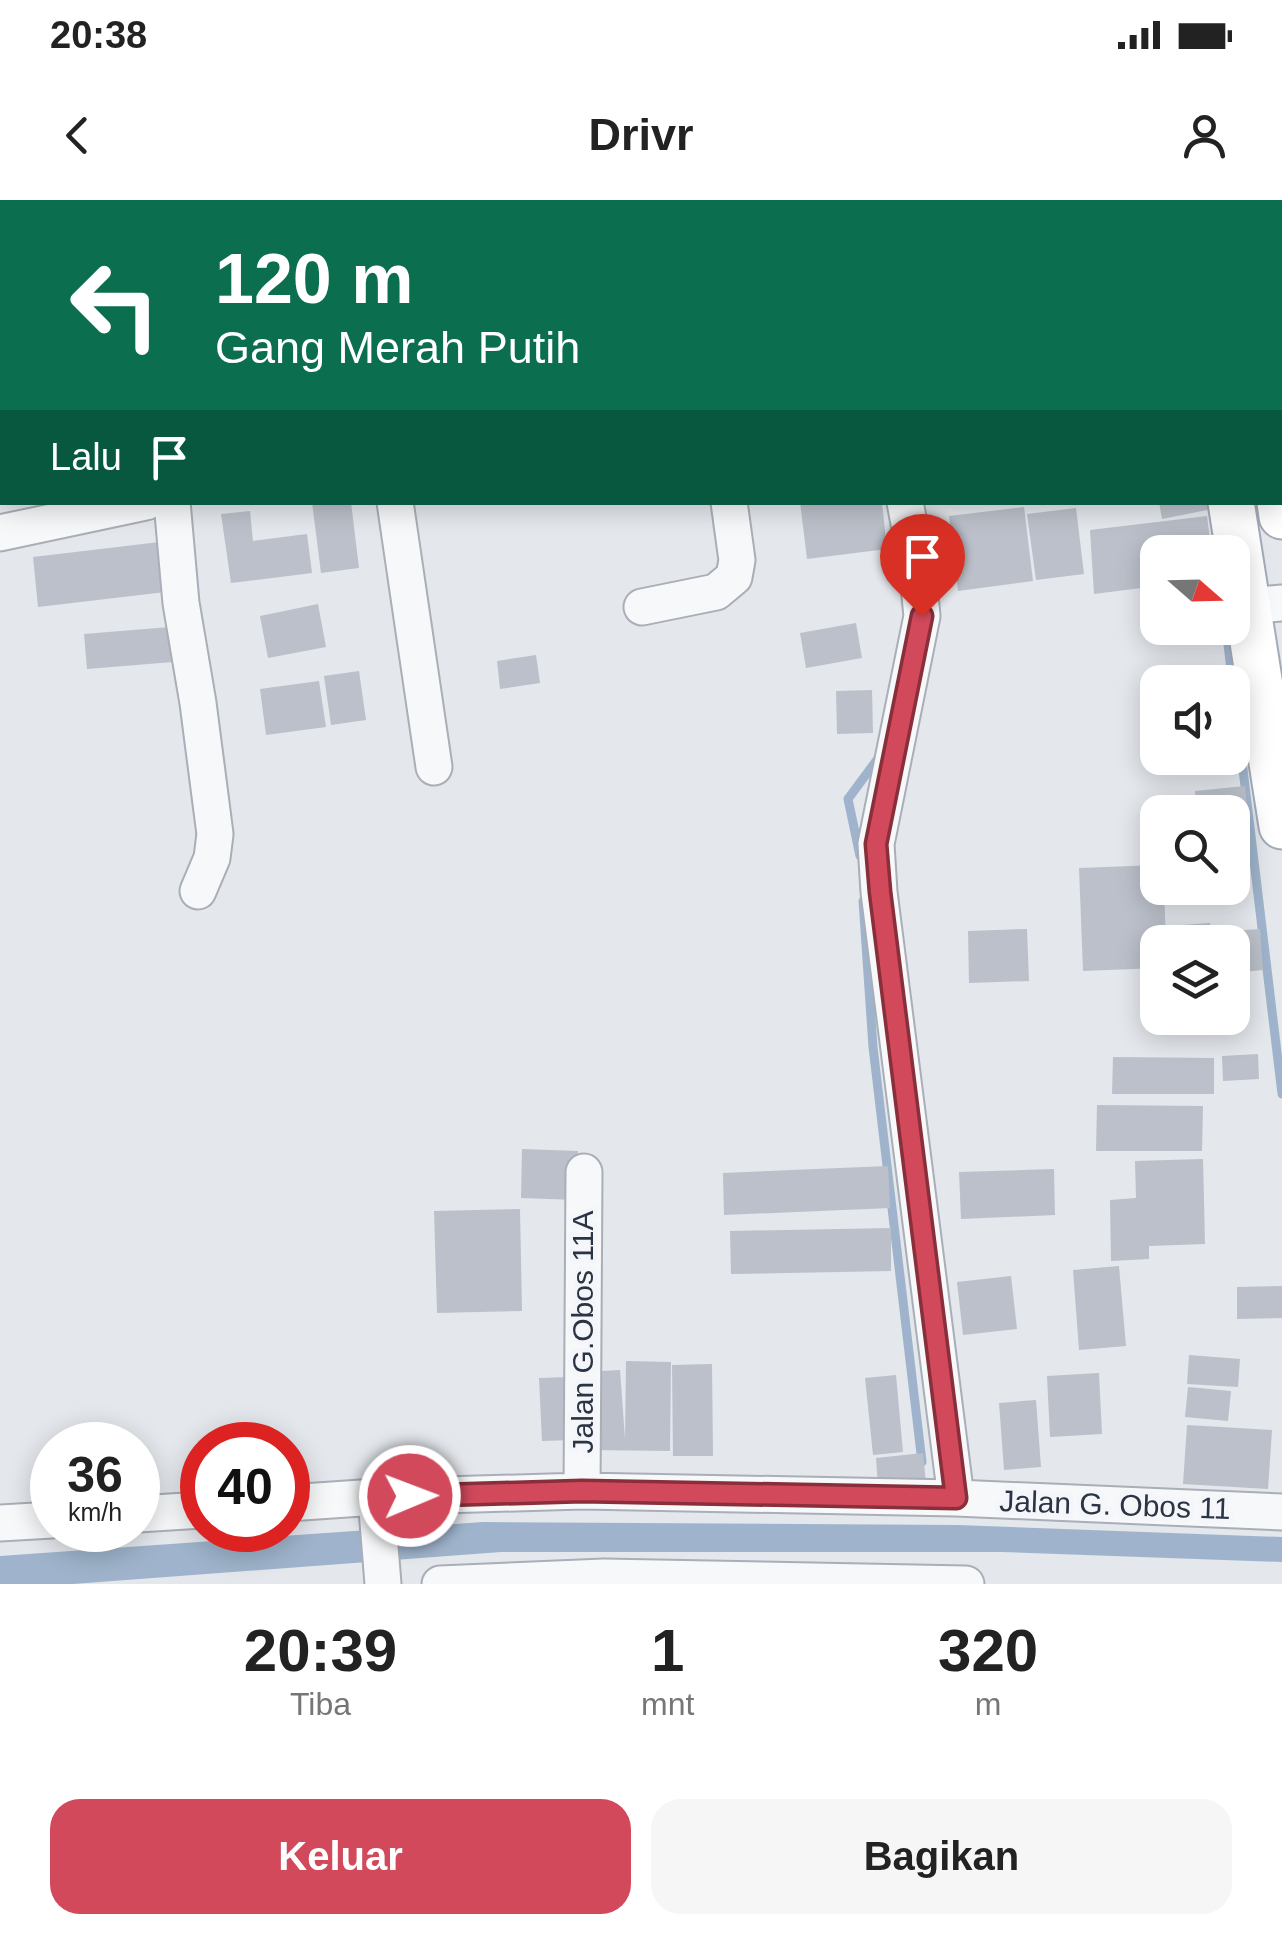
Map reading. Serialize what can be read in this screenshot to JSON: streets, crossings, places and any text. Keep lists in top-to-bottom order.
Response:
{
  "streets": {
    "street": ["Jalan G.Obos 11A", "Jalan G. Obos 11"]
  },
  "crossings": [
    ["Jalan G.Obos 11A", "Jalan G. Obos 11"]
  ],
  "north": "right",
  "page": {
    "status": "20:38",
    "header": "Drivr",
    "turn": ["120 m", "Gang Merah Putih"],
    "then": "Lalu",
    "speed": "36 km/h",
    "limit": "40",
    "eta": [
      "20:39",
      "Tiba",
      "1",
      "mnt",
      "320",
      "m"
    ],
    "buttons": ["Keluar", "Bagikan"]
  }
}
